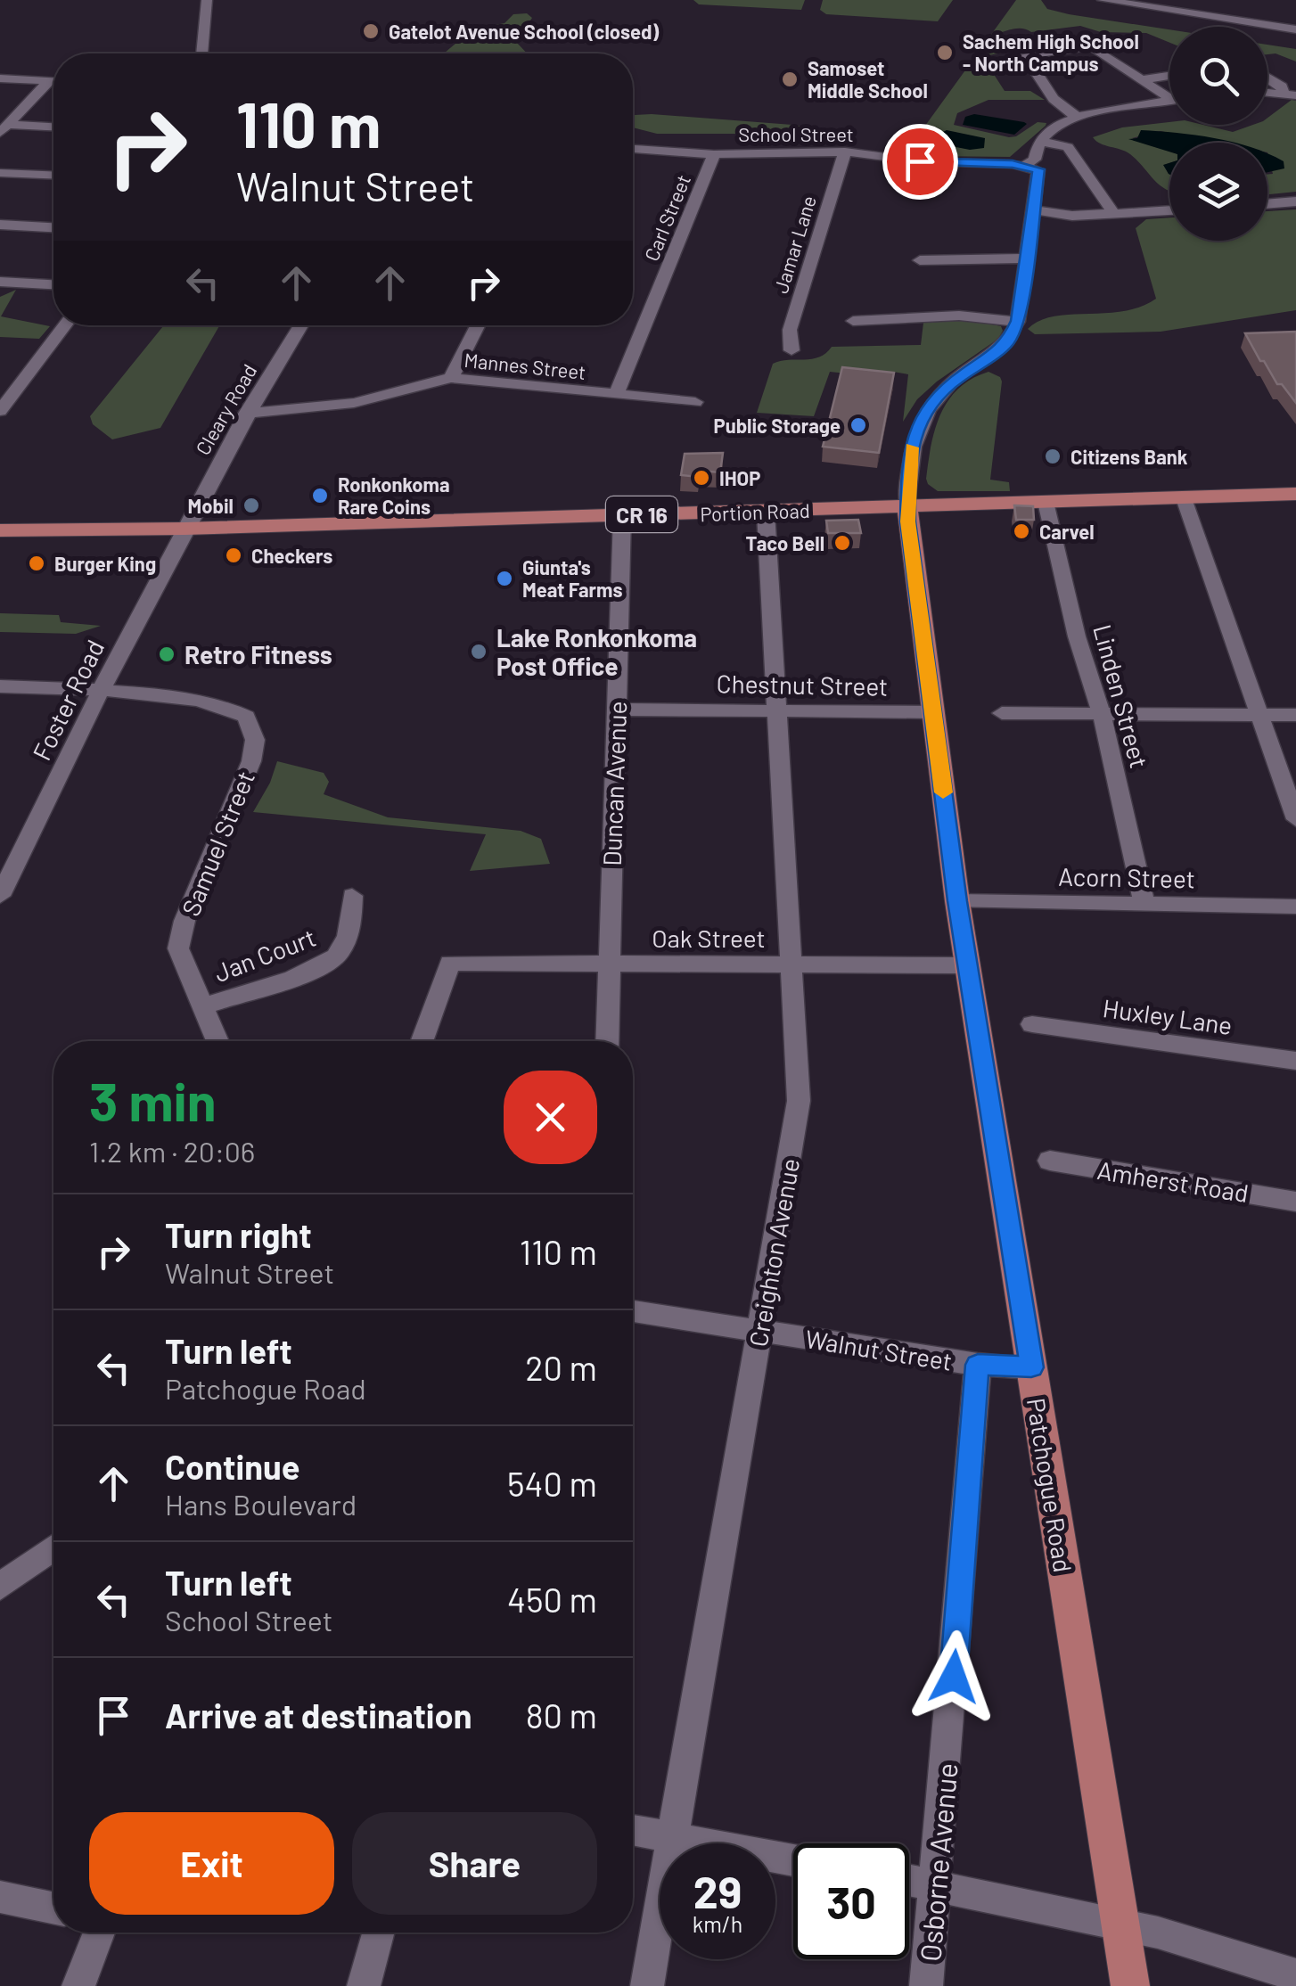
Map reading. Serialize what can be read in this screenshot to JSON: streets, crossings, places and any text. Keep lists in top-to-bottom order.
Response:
{
  "streets": {
    "main road": ["Portion Road", "CR 16", "Patchogue Road"],
    "street": [
      "School Street",
      "Carl Street",
      "Jamar Lane",
      "Mannes Street",
      "Cleary Road",
      "Chestnut Street",
      "Linden Street",
      "Foster Road",
      "Duncan Avenue",
      "Samuel Street",
      "Acorn Street",
      "Oak Street",
      "Jan Court",
      "Huxley Lane",
      "Amherst Road",
      "Creighton Avenue",
      "Walnut Street",
      "Osborne Avenue"
    ]
  },
  "crossings": [
    ["School Street", "Carl Street"],
    ["School Street", "Jamar Lane"],
    ["Carl Street", "Mannes Street"],
    ["Mannes Street", "Cleary Road"],
    ["Cleary Road", "Portion Road"],
    ["Cleary Road", "Foster Road"],
    ["Portion Road", "Linden Street"],
    ["Portion Road", "Foster Road"],
    ["Portion Road", "Duncan Avenue"],
    ["Portion Road", "Creighton Avenue"],
    ["Portion Road", "Patchogue Road"],
    ["Chestnut Street", "Duncan Avenue"],
    ["Chestnut Street", "Creighton Avenue"],
    ["Chestnut Street", "Patchogue Road"],
    ["Linden Street", "Acorn Street"],
    ["Foster Road", "Samuel Street"],
    ["Duncan Avenue", "Oak Street"],
    ["Samuel Street", "Jan Court"],
    ["Acorn Street", "Patchogue Road"],
    ["Oak Street", "Creighton Avenue"],
    ["Oak Street", "Patchogue Road"],
    ["Creighton Avenue", "Walnut Street"],
    ["Walnut Street", "Patchogue Road"],
    ["Walnut Street", "Osborne Avenue"]
  ],
  "places": [
    "Gatelot Avenue School (closed)",
    "Sachem High School - North Campus",
    "Samoset Middle School",
    "Public Storage",
    "Citizens Bank",
    "IHOP",
    "Ronkonkoma Rare Coins",
    "Mobil",
    "Carvel",
    "Taco Bell",
    "Checkers",
    "Burger King",
    "Giunta's Meat Farms",
    "Lake Ronkonkoma Post Office",
    "Retro Fitness"
  ],
  "page": {
    "turn": ["110 m", "Walnut Street"],
    "heading": ["3 min", "1.2 km · 20:06"],
    "list": [
      {
        "name": "Turn right",
        "note": "Walnut Street",
        "value": "110 m"
      },
      {
        "name": "Turn left",
        "note": "Patchogue Road",
        "value": "20 m"
      },
      {
        "name": "Continue",
        "note": "Hans Boulevard",
        "value": "540 m"
      },
      {
        "name": "Turn left",
        "note": "School Street",
        "value": "450 m"
      },
      {
        "name": "Arrive at destination",
        "value": "80 m"
      }
    ],
    "buttons": ["Exit", "Share"],
    "speed": "29 km/h",
    "limit": "30"
  }
}
